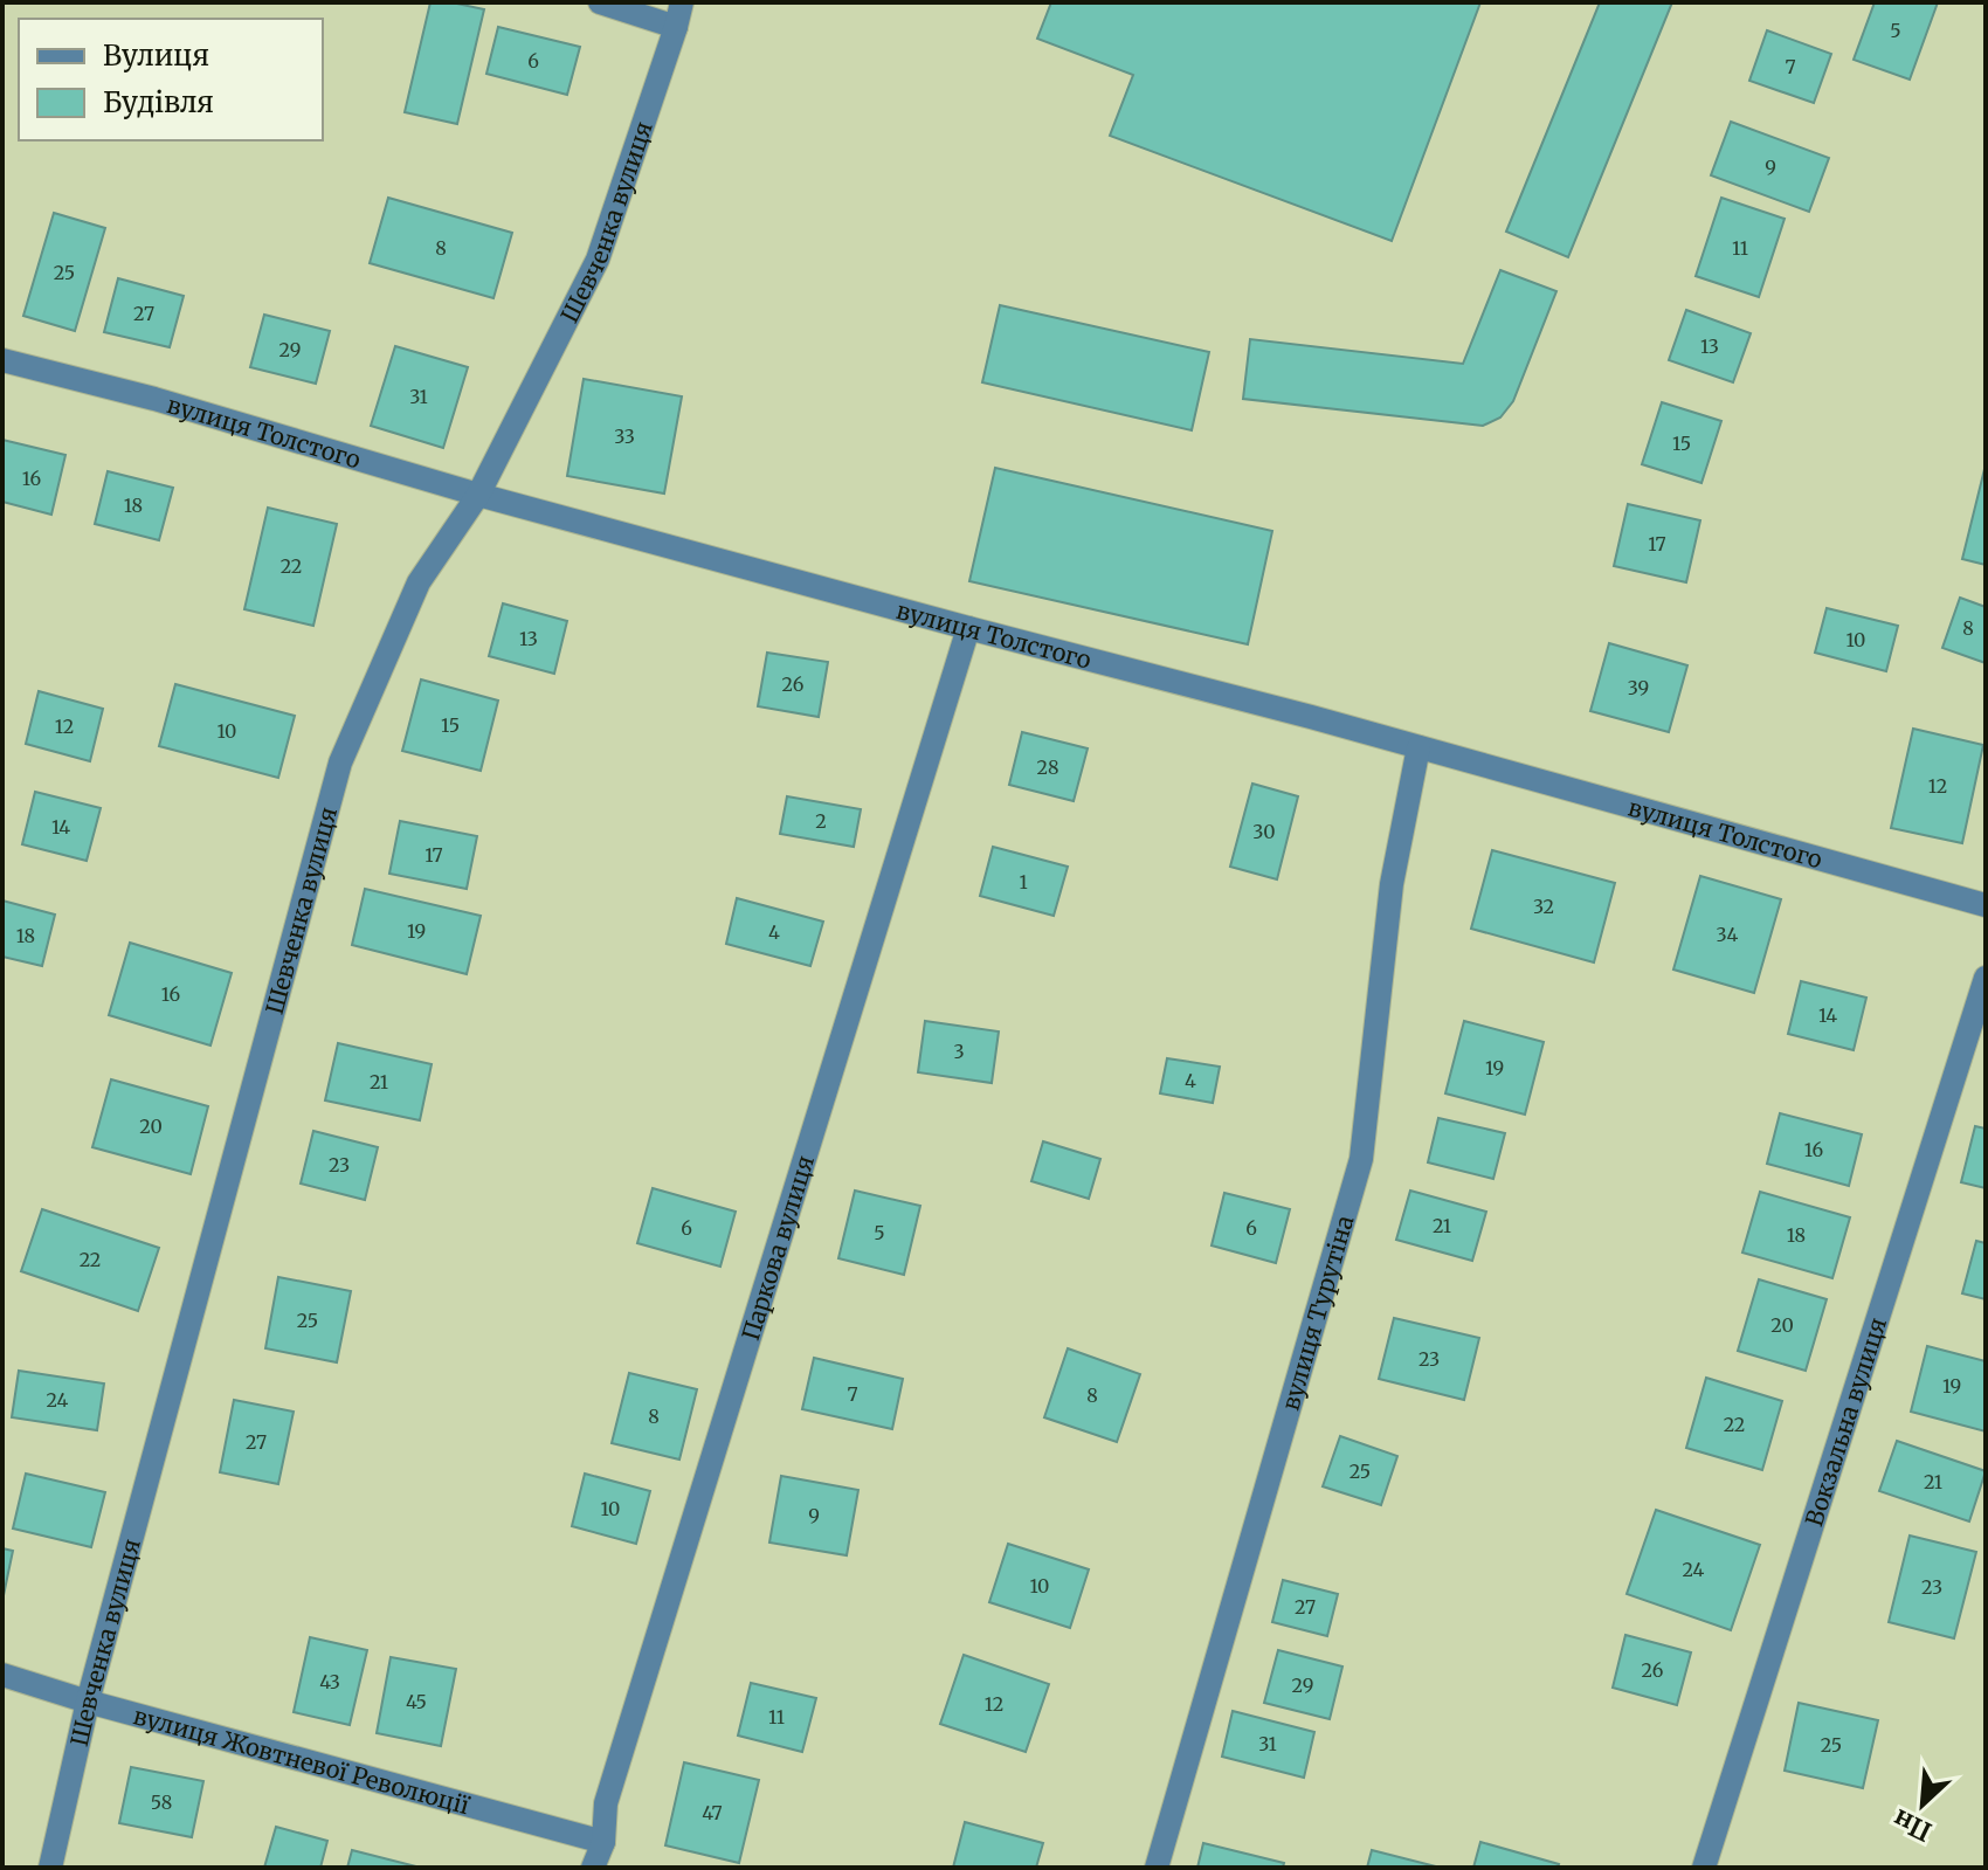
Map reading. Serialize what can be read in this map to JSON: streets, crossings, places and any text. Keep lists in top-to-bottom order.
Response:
{
  "streets": {
    "street": [
      "Шевченка вулиця",
      "вулиця Толстого",
      "Паркова вулиця",
      "вулиця Турутіна",
      "Вокзальна вулиця",
      "вулиця Жовтневої Революції"
    ]
  },
  "crossings": [
    ["Шевченка вулиця", "вулиця Толстого"],
    ["Шевченка вулиця", "вулиця Жовтневої Революції"],
    ["вулиця Толстого", "Паркова вулиця"],
    ["вулиця Толстого", "вулиця Турутіна"],
    ["Паркова вулиця", "вулиця Жовтневої Революції"]
  ],
  "house_numbers": [
    "5",
    "6",
    "7",
    "9",
    "8",
    "11",
    "25",
    "27",
    "13",
    "29",
    "31",
    "33",
    "15",
    "16",
    "18",
    "17",
    "22",
    "8",
    "13",
    "10",
    "26",
    "39",
    "15",
    "12",
    "10",
    "28",
    "12",
    "2",
    "14",
    "30",
    "17",
    "1",
    "32",
    "19",
    "4",
    "34",
    "18",
    "16",
    "14",
    "3",
    "19",
    "4",
    "21",
    "20",
    "16",
    "23",
    "21",
    "6",
    "6",
    "5",
    "18",
    "22",
    "25",
    "20",
    "23",
    "19",
    "7",
    "8",
    "24",
    "8",
    "22",
    "27",
    "25",
    "21",
    "10",
    "9",
    "24",
    "10",
    "23",
    "27",
    "26",
    "43",
    "29",
    "45",
    "12",
    "11",
    "31",
    "25",
    "58",
    "47"
  ],
  "legend": ["Вулиця", "Будівля"],
  "north": "bottom left"
}
